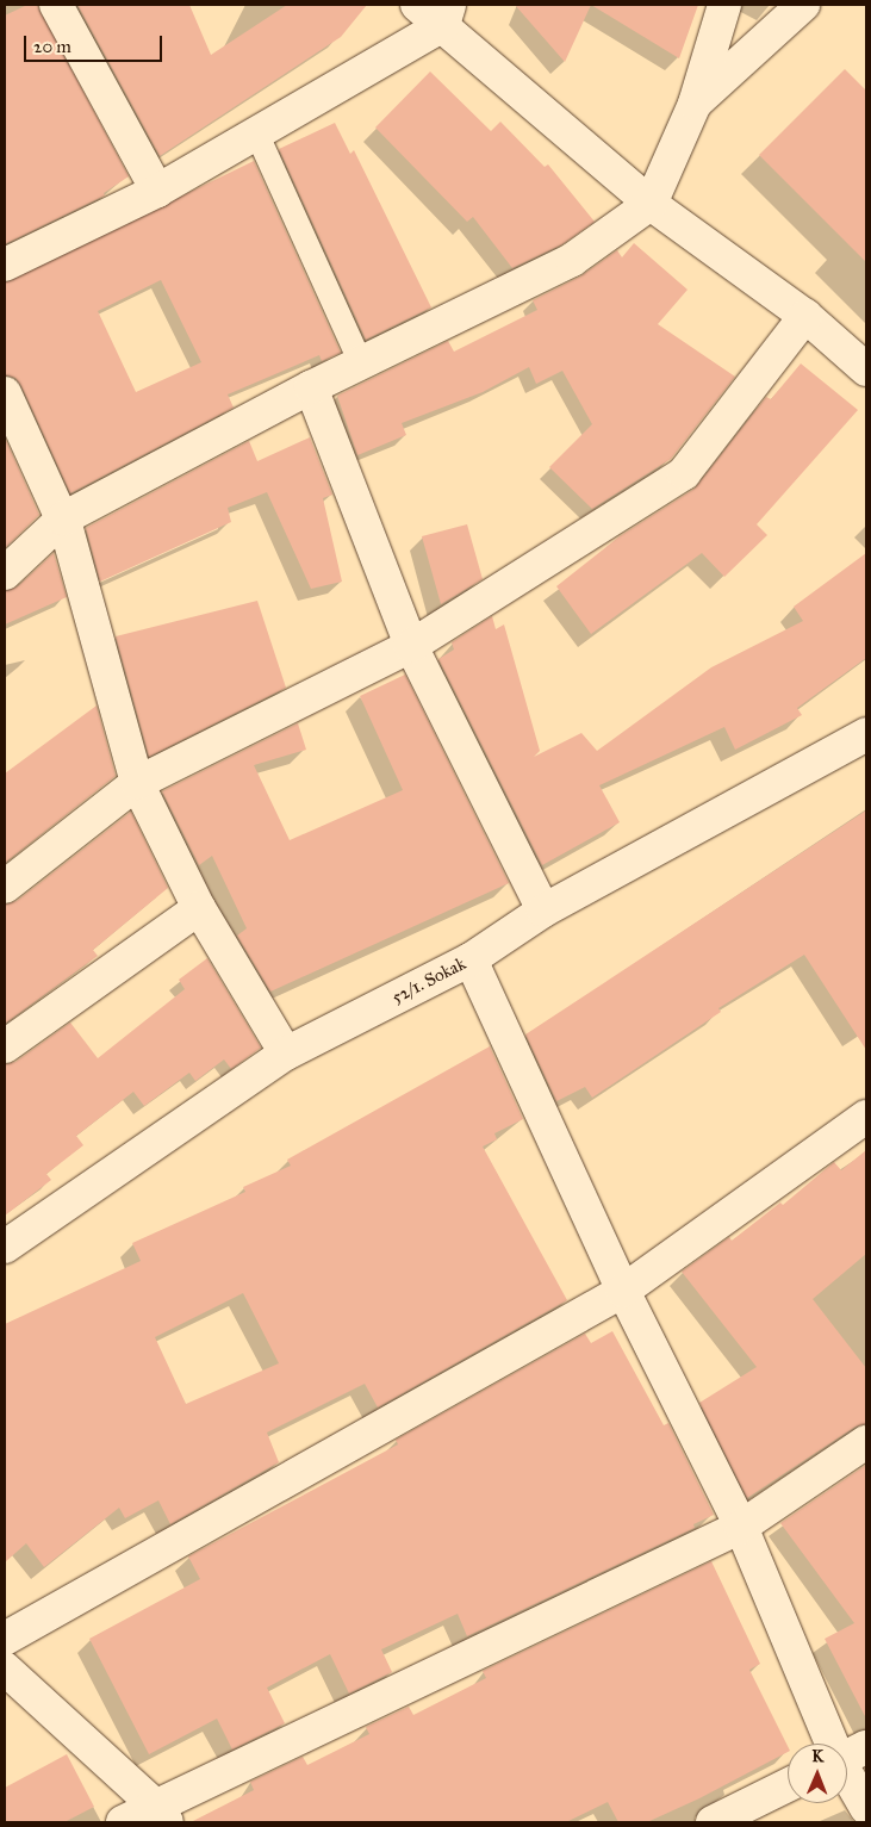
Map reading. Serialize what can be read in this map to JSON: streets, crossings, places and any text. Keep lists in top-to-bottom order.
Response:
{
  "streets": {
    "street": ["52/1. Sokak"]
  },
  "scale_bar": "20 m",
  "north": "top"
}
